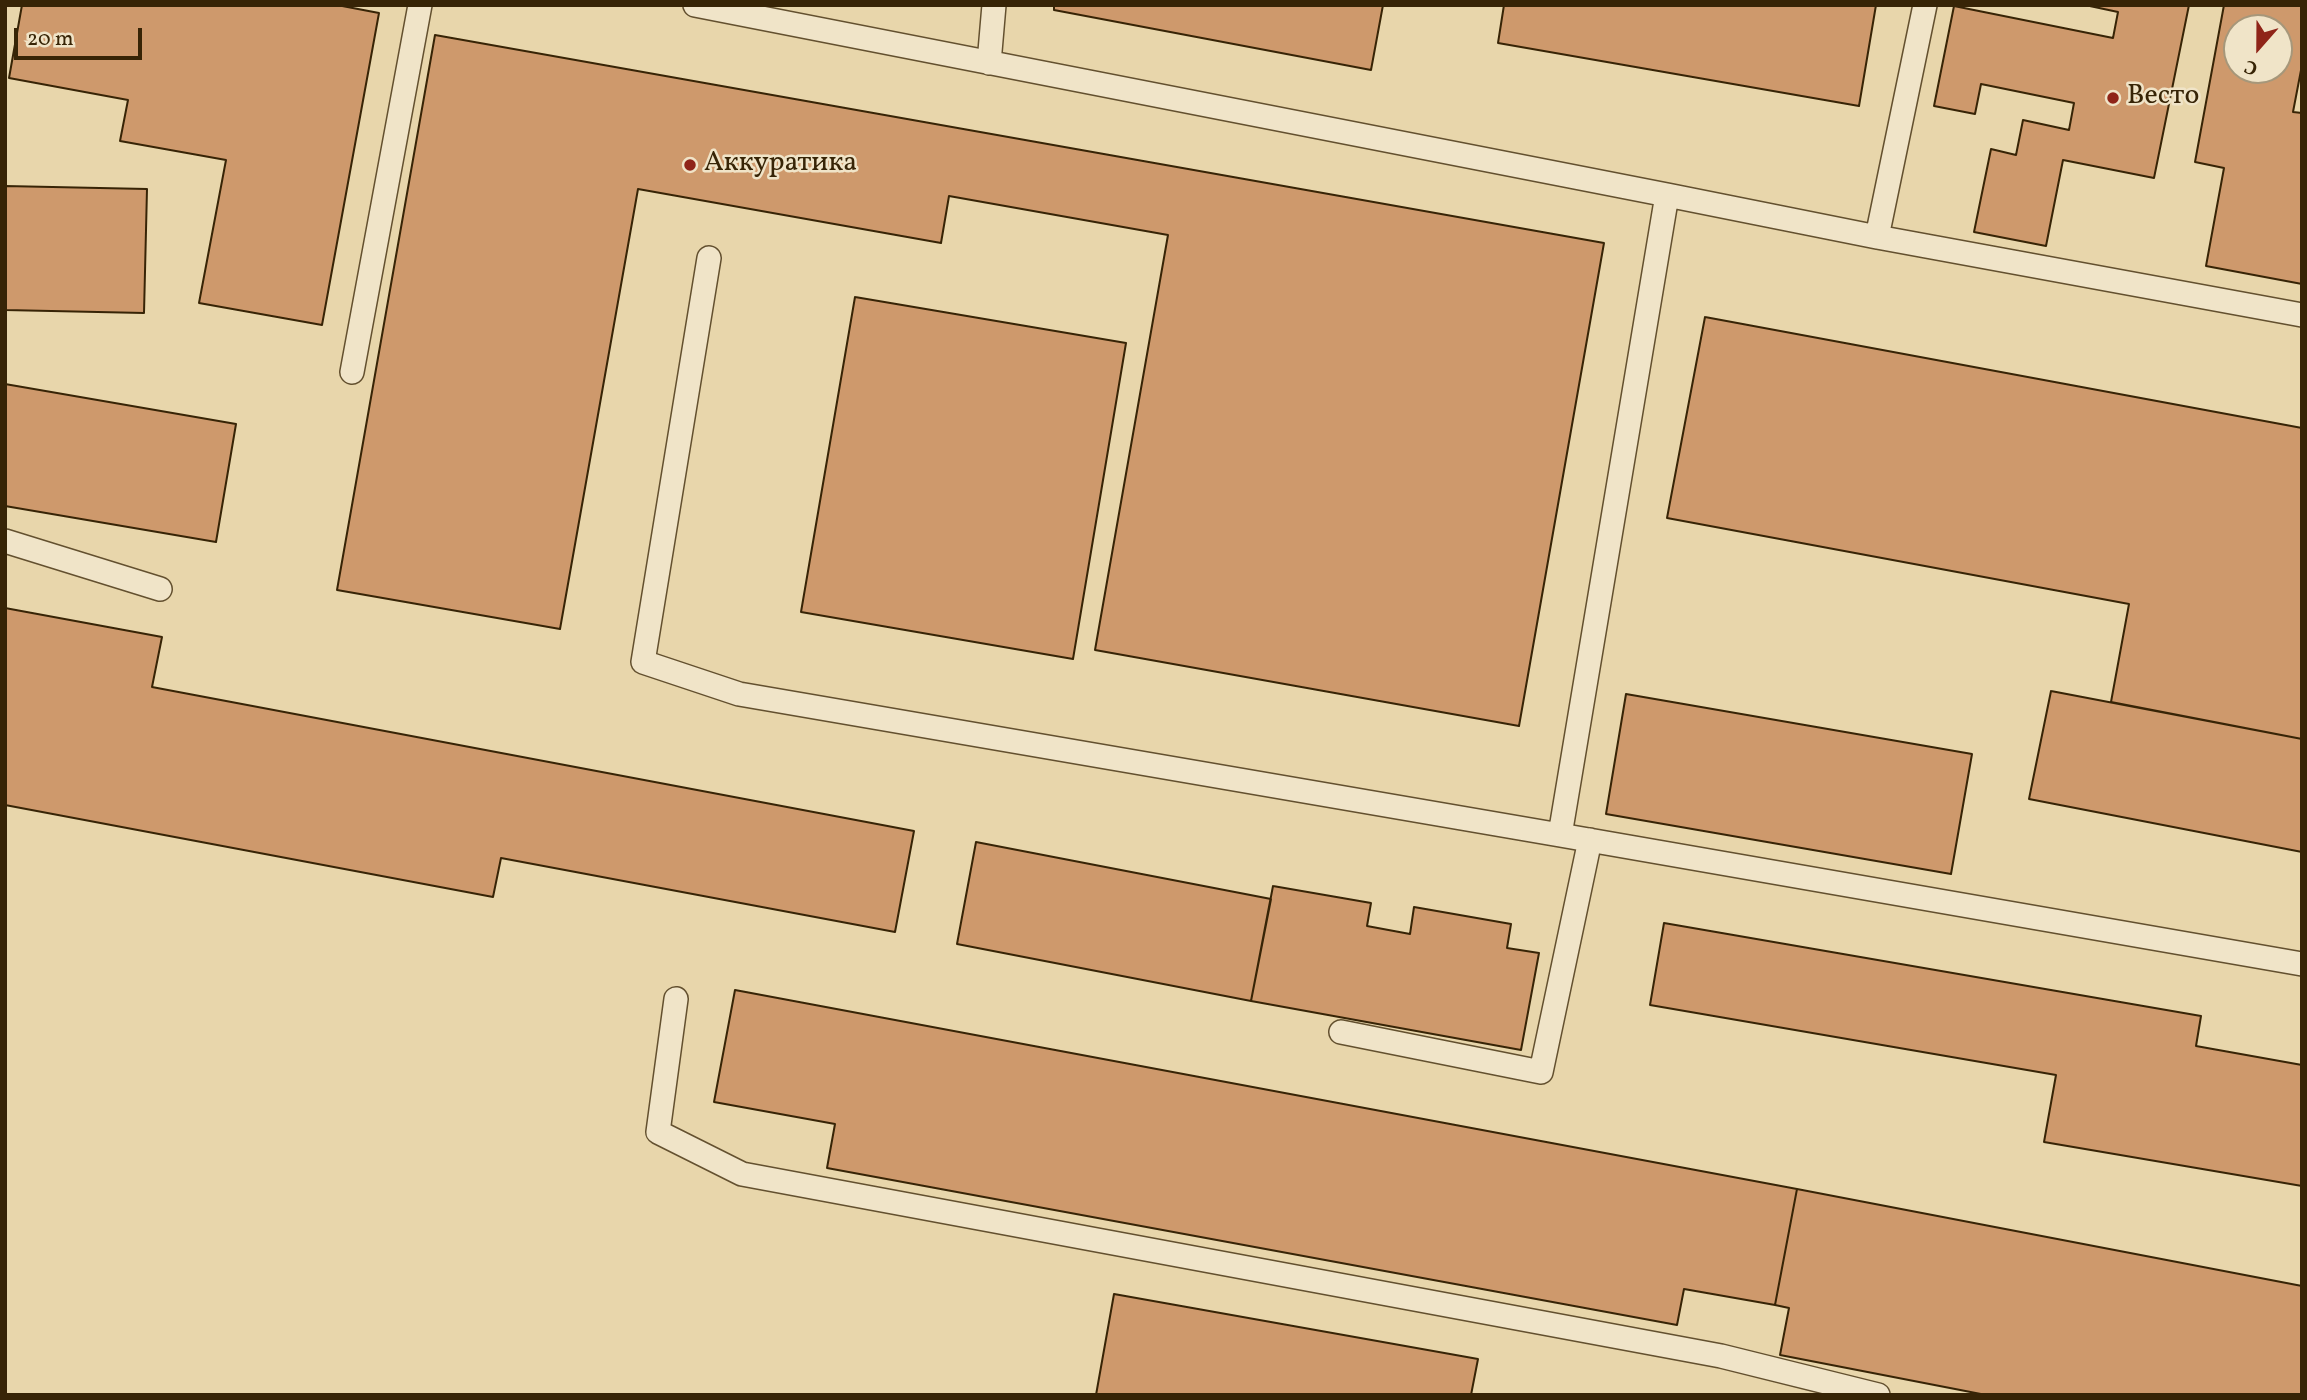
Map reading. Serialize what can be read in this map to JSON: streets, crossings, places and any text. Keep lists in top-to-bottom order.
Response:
{
  "places": ["Весто", "Аккуратика"],
  "scale_bar": "20 m",
  "north": "bottom"
}
